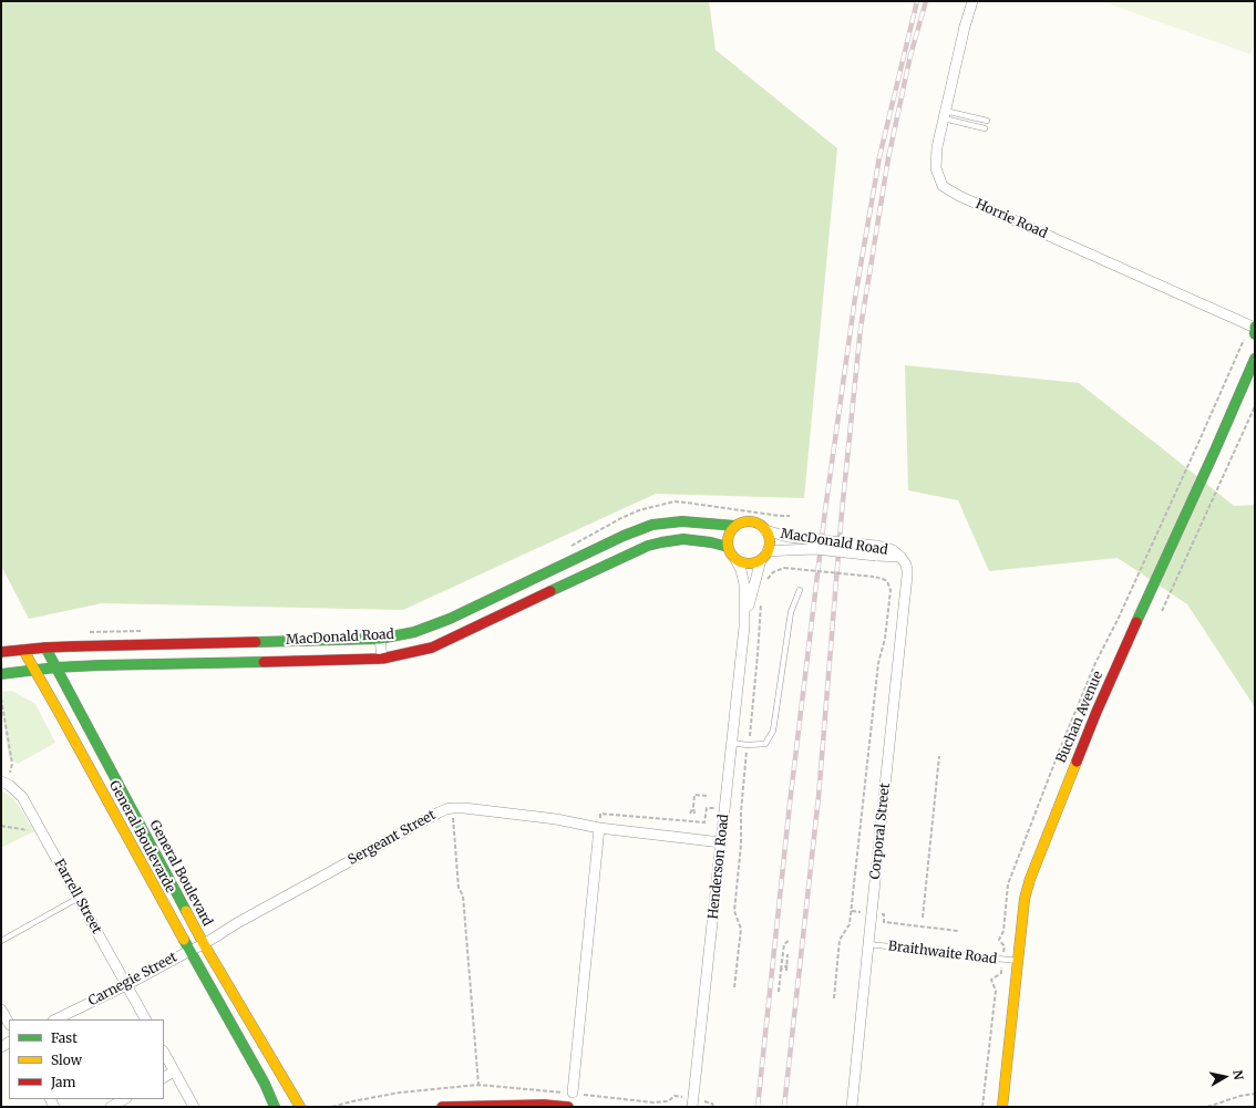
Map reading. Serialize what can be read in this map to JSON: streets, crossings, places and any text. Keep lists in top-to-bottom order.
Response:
{
  "streets": {
    "street": [
      "Horrie Road",
      "MacDonald Road",
      "Buchan Avenue",
      "Corporal Street",
      "General Boulevarde",
      "Sergeant Street",
      "Henderson Road",
      "General Boulevard",
      "Farrell Street",
      "Carnegie Street"
    ],
    "lane": ["Braithwaite Road"]
  },
  "crossings": [
    ["MacDonald Road", "Corporal Street"],
    ["MacDonald Road", "General Boulevarde"],
    ["MacDonald Road", "Henderson Road"],
    ["MacDonald Road", "General Boulevard"],
    ["Buchan Avenue", "Braithwaite Road"],
    ["Corporal Street", "Braithwaite Road"],
    ["General Boulevarde", "Sergeant Street"],
    ["General Boulevarde", "Carnegie Street"],
    ["Sergeant Street", "Henderson Road"],
    ["Sergeant Street", "General Boulevard"],
    ["Sergeant Street", "Carnegie Street"],
    ["Farrell Street", "Carnegie Street"]
  ],
  "legend": ["Fast", "Slow", "Jam"],
  "north": "right"
}
